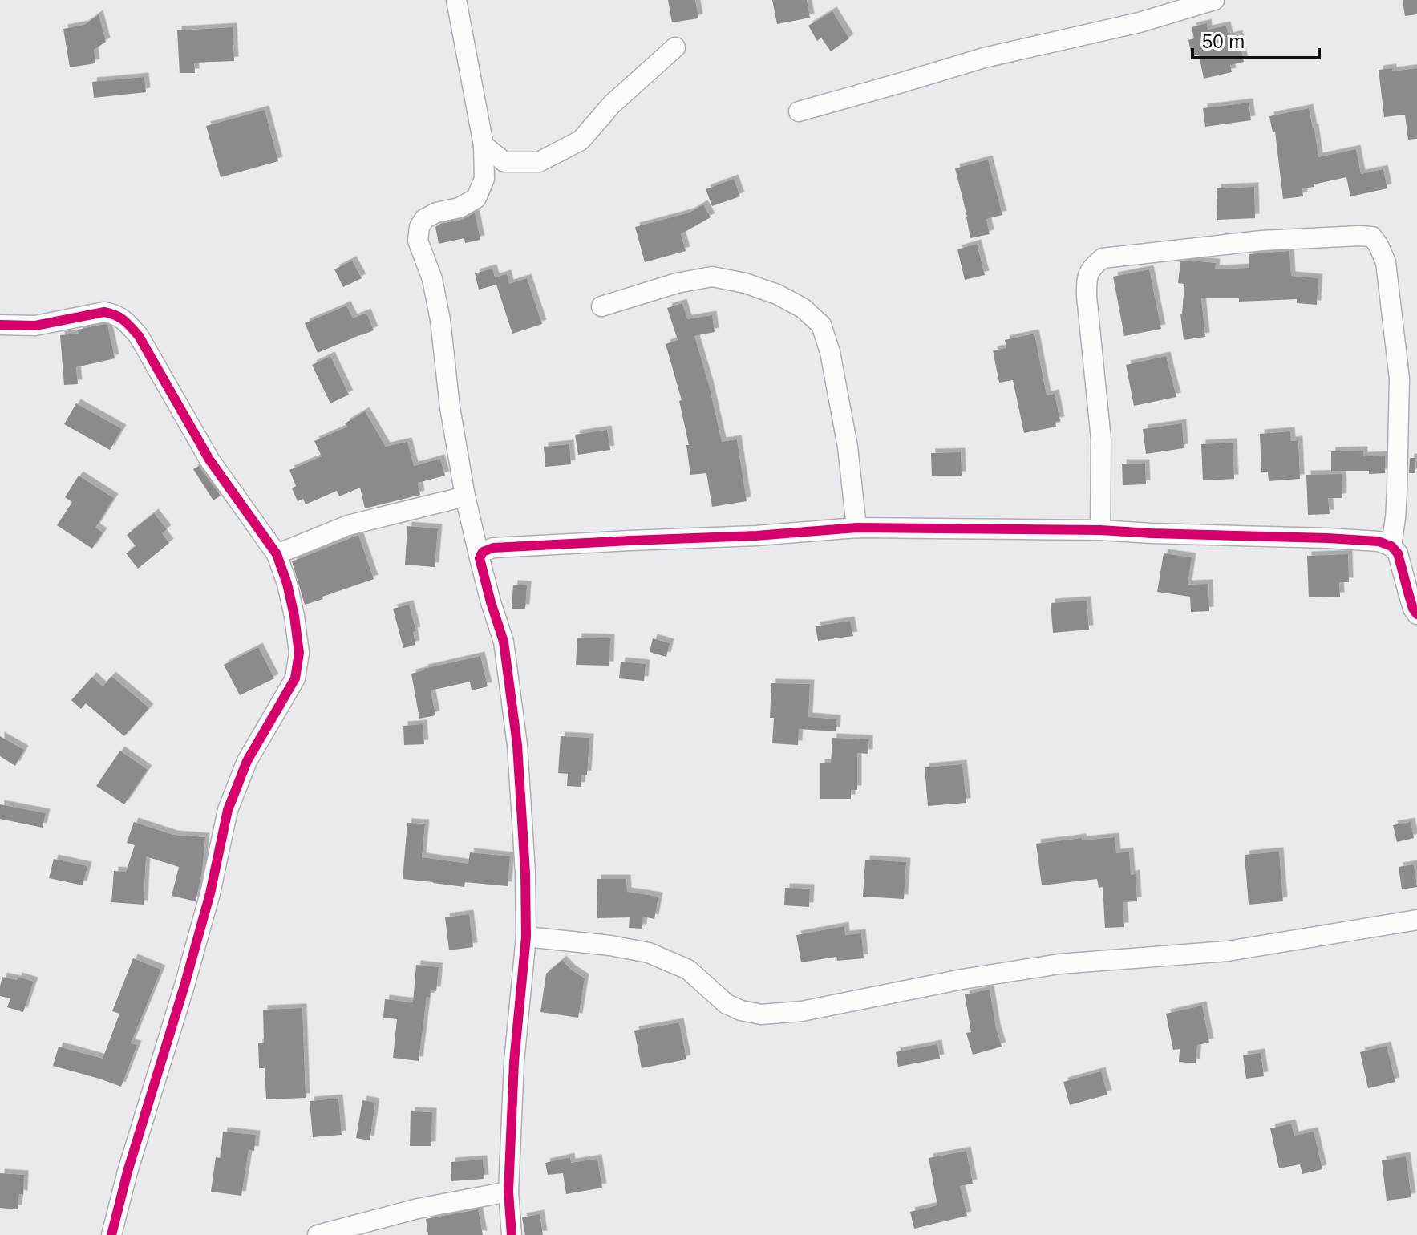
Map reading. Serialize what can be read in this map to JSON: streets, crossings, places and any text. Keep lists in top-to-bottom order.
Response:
{
  "scale_bar": "50 m"
}
